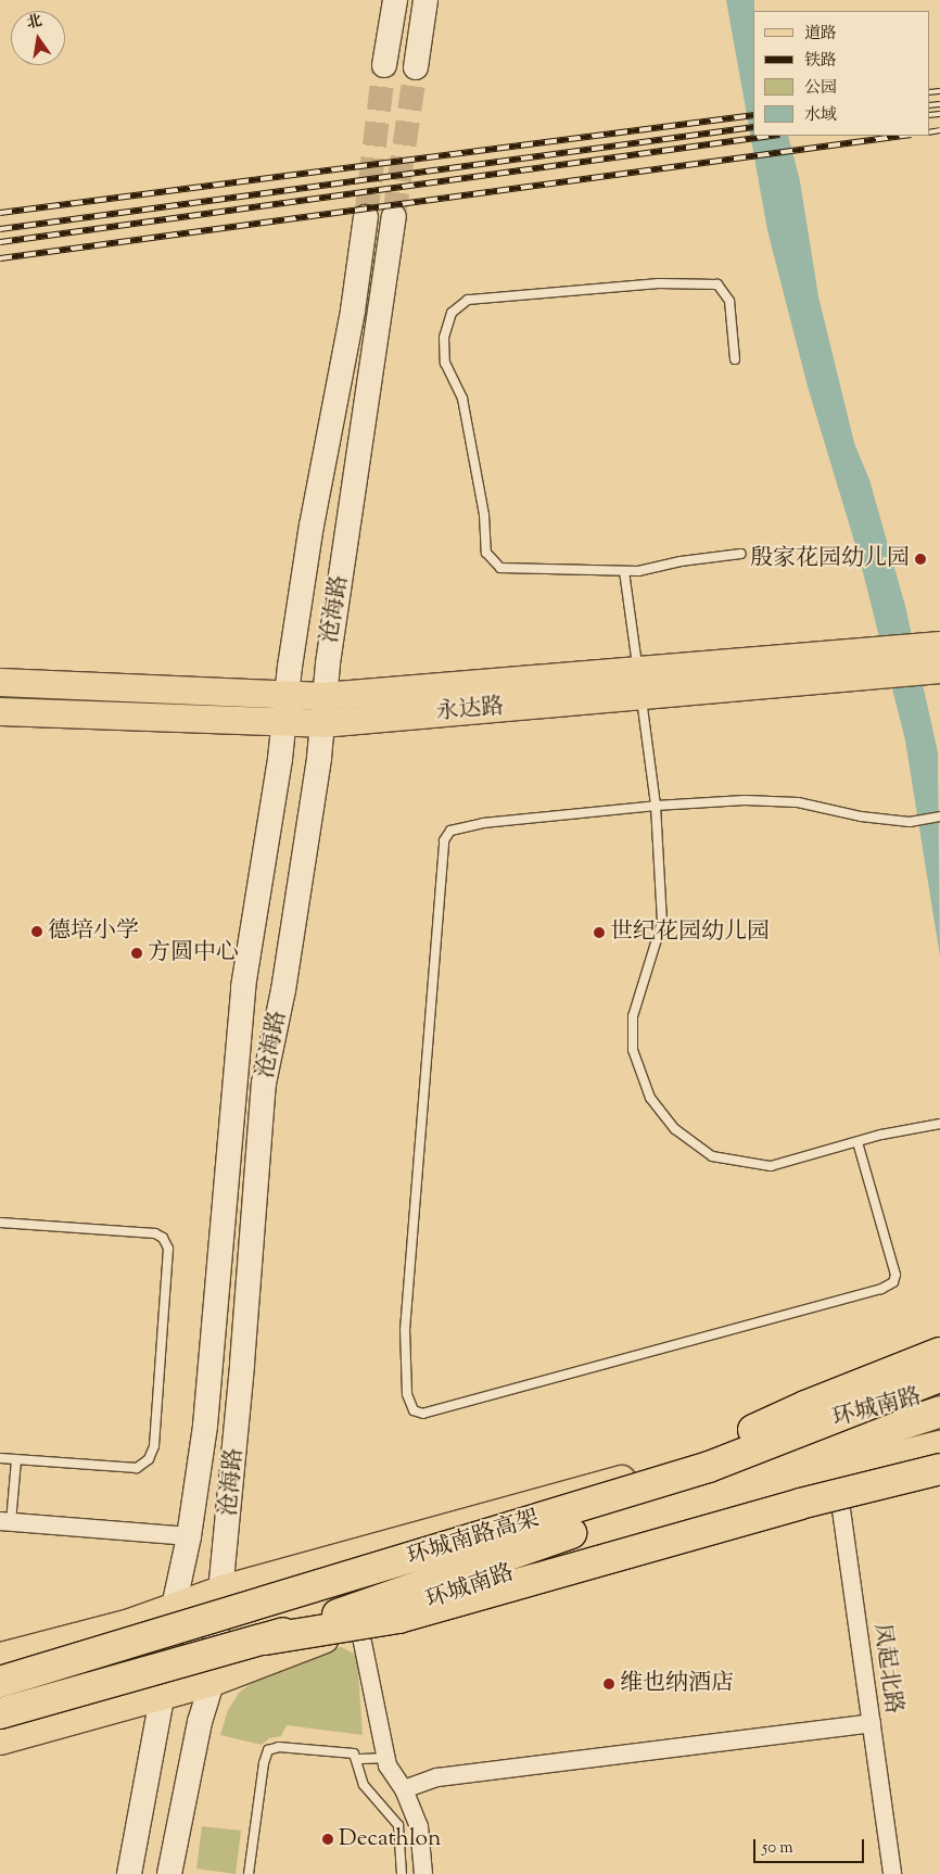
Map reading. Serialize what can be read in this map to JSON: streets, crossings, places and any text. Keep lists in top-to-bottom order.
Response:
{
  "streets": {
    "highway": ["环城南路高架"],
    "main road": ["沧海路", "永达路", "环城南路"],
    "street": ["凤起北路"]
  },
  "crossings": [
    ["沧海路", "永达路"],
    ["沧海路", "环城南路"],
    ["环城南路", "环城南路高架"]
  ],
  "places": [
    "殷家花园幼儿园",
    "德培小学",
    "世纪花园幼儿园",
    "方圆中心",
    "维也纳酒店",
    "Decathlon"
  ],
  "legend": [
    "道路",
    "铁路",
    "公园",
    "水域"
  ],
  "scale_bar": "50 m",
  "north": "top"
}
